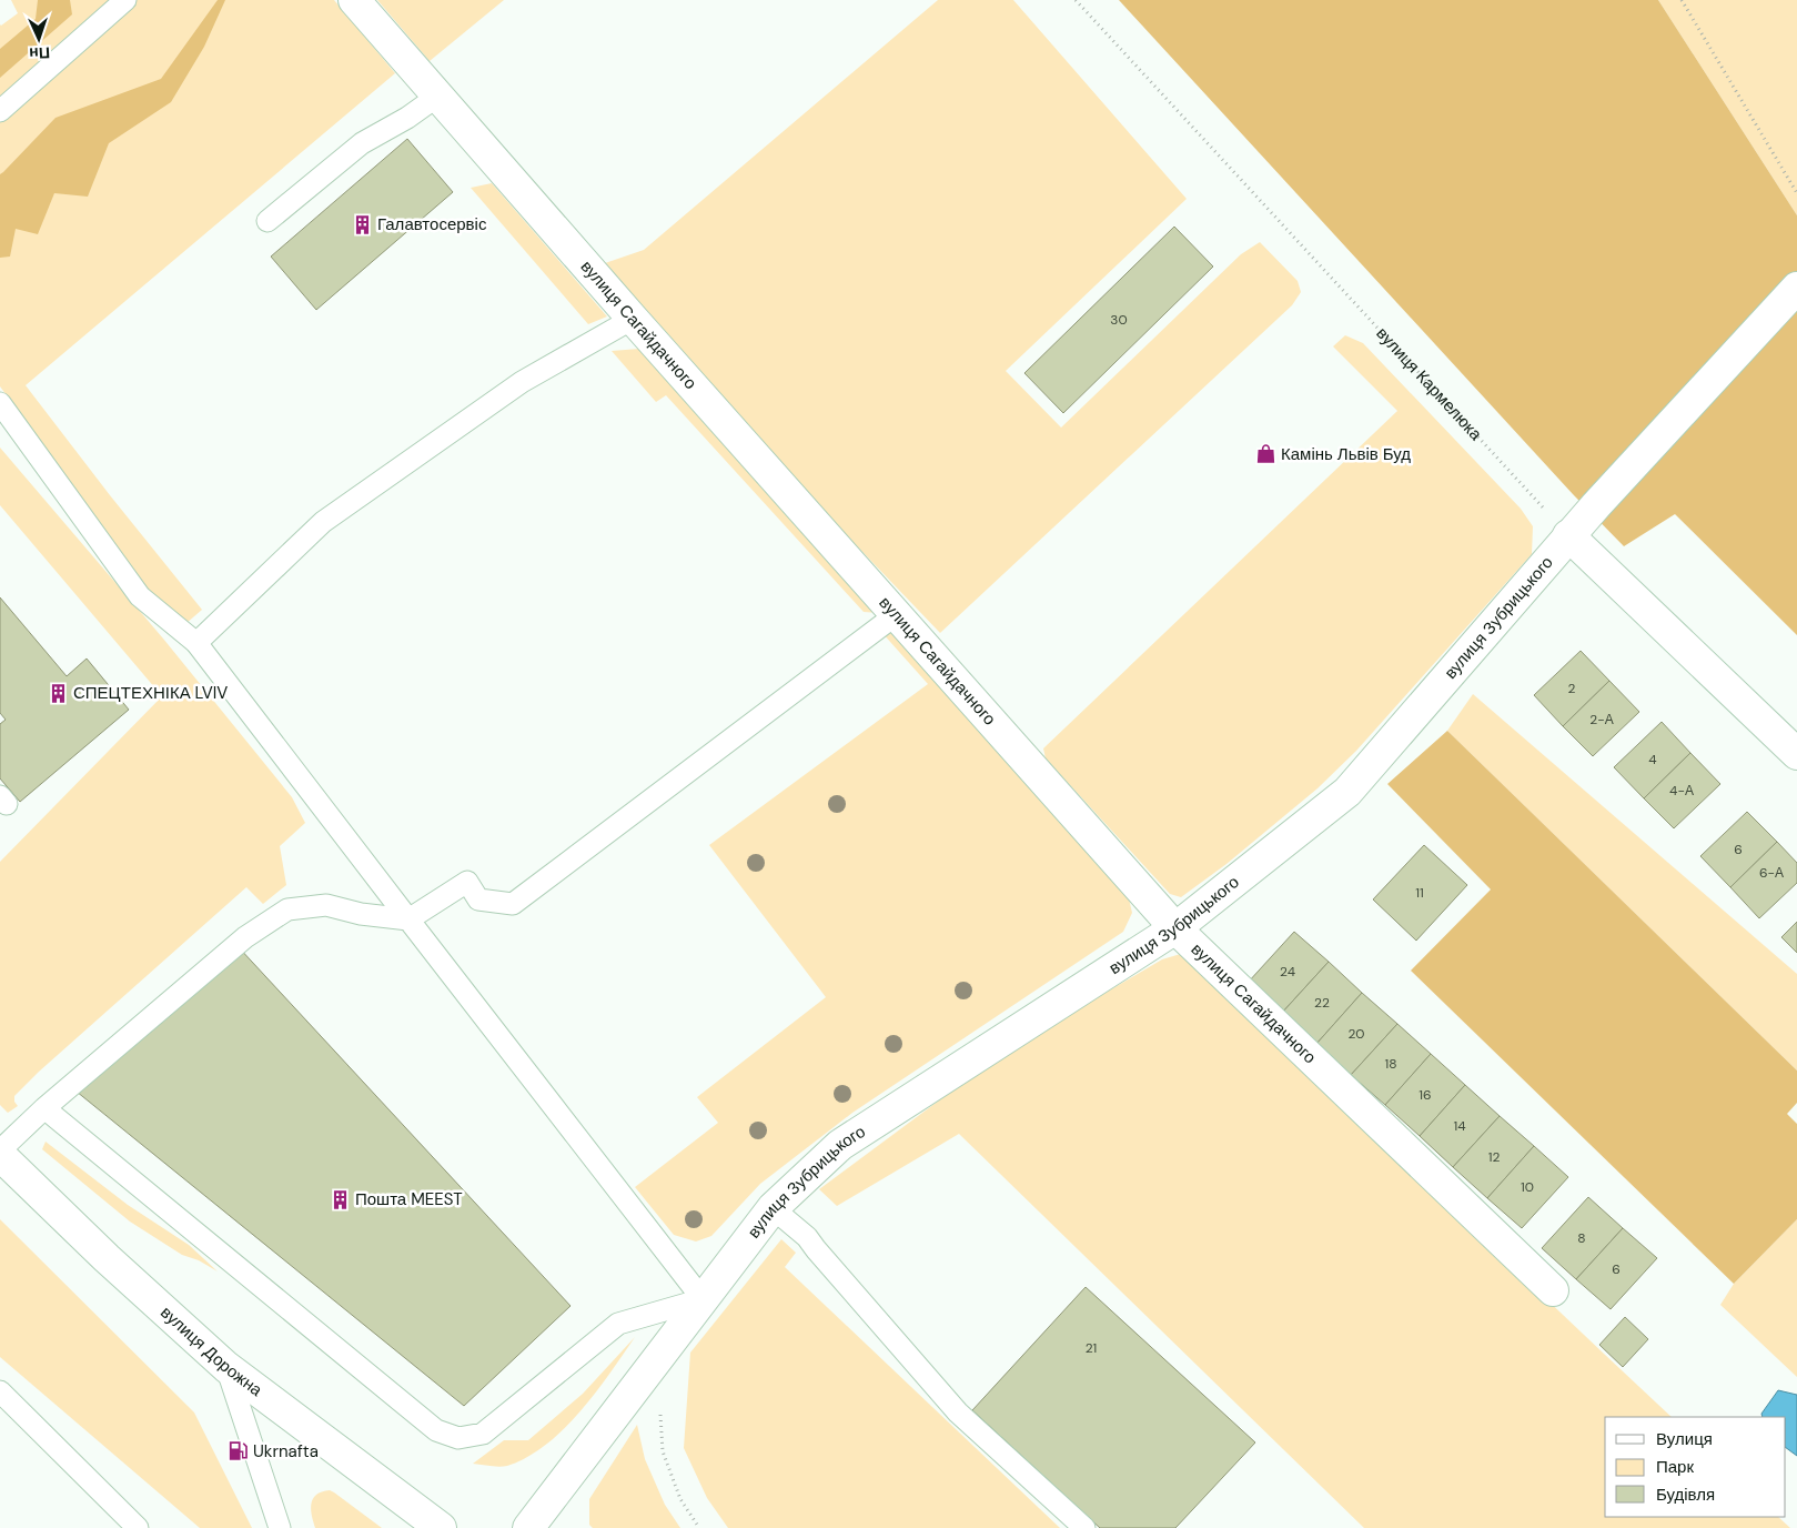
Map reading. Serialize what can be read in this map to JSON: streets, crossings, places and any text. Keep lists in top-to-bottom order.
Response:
{
  "streets": {
    "street": ["вулиця Сагайдачного", "вулиця Зубрицького", "вулиця Дорожна"],
    "path": ["вулиця Кармелюка"]
  },
  "crossings": [
    ["вулиця Сагайдачного", "вулиця Зубрицького"],
    ["вулиця Кармелюка", "вулиця Зубрицького"]
  ],
  "places": {
    "building": ["Галавтосервіс", "СПЕЦТЕХНІКА LVIV", "Пошта MEEST"],
    "shop": ["Камінь Львів Буд"],
    "fuel station": ["Ukrnafta"]
  },
  "house_numbers": [
    "30",
    "2",
    "2-А",
    "4",
    "4-А",
    "6",
    "6-А",
    "11",
    "24",
    "22",
    "20",
    "18",
    "16",
    "14",
    "12",
    "10",
    "8",
    "6",
    "21"
  ],
  "legend": ["Вулиця", "Парк", "Будівля"],
  "north": "bottom"
}
